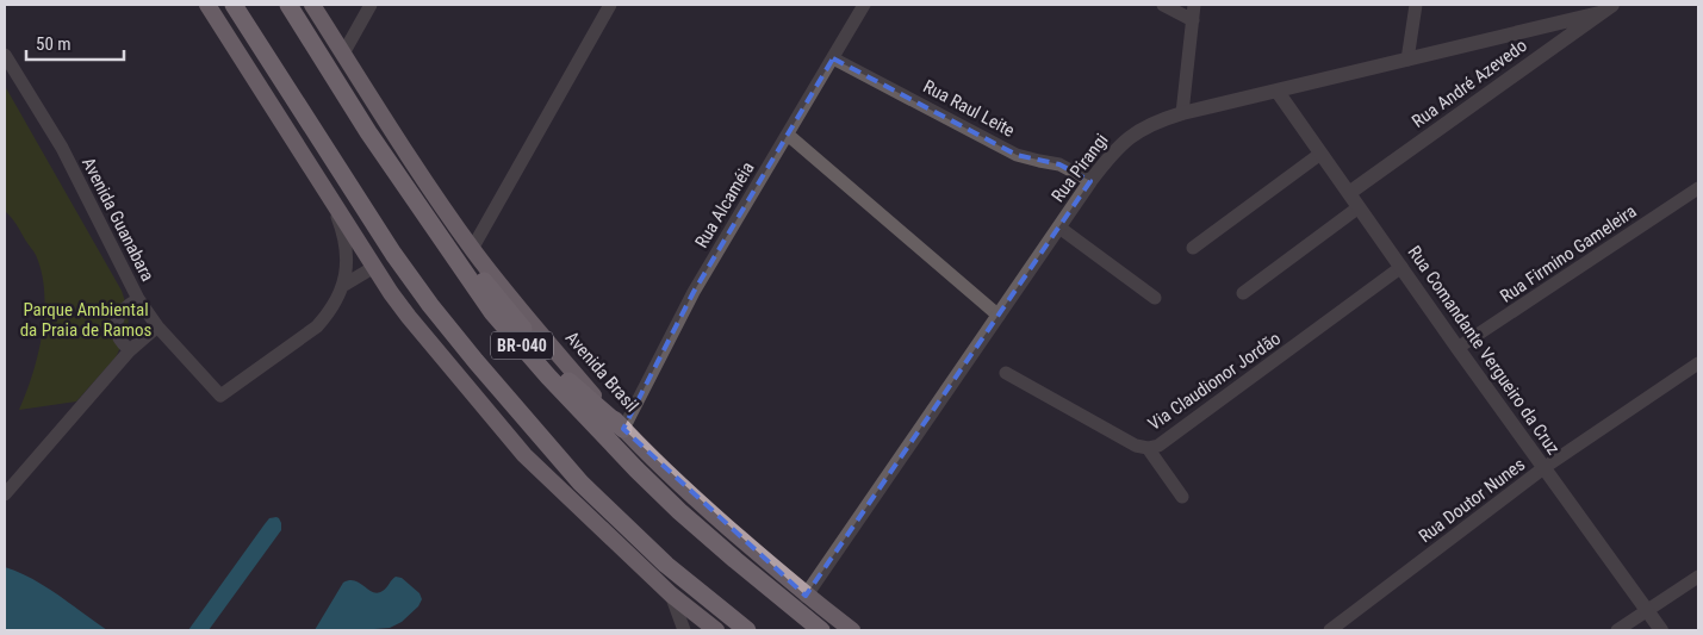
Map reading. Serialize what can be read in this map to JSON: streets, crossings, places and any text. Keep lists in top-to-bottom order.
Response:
{
  "streets": {
    "highway": ["BR-040", "Avenida Brasil"],
    "street": [
      "Rua André Azevedo",
      "Rua Raul Leite",
      "Rua Pirangi",
      "Rua Alcaméia",
      "Avenida Guanabara",
      "Rua Firmino Gameleira",
      "Rua Comandante Vergueiro da Cruz",
      "Via Claudionor Jordão",
      "Rua Doutor Nunes"
    ]
  },
  "crossings": [
    ["Rua André Azevedo", "Rua Pirangi"],
    ["Rua André Azevedo", "Rua Comandante Vergueiro da Cruz"],
    ["Rua Raul Leite", "Rua Pirangi"],
    ["Rua Raul Leite", "Rua Alcaméia"],
    ["Rua Pirangi", "Rua Comandante Vergueiro da Cruz"],
    ["Rua Pirangi", "Avenida Brasil"],
    ["Rua Alcaméia", "Avenida Brasil"],
    ["Rua Firmino Gameleira", "Rua Comandante Vergueiro da Cruz"],
    ["Rua Comandante Vergueiro da Cruz", "Via Claudionor Jordão"],
    ["Rua Comandante Vergueiro da Cruz", "Rua Doutor Nunes"]
  ],
  "parks": ["Parque Ambiental da Praia de Ramos"],
  "scale_bar": "50 m"
}
